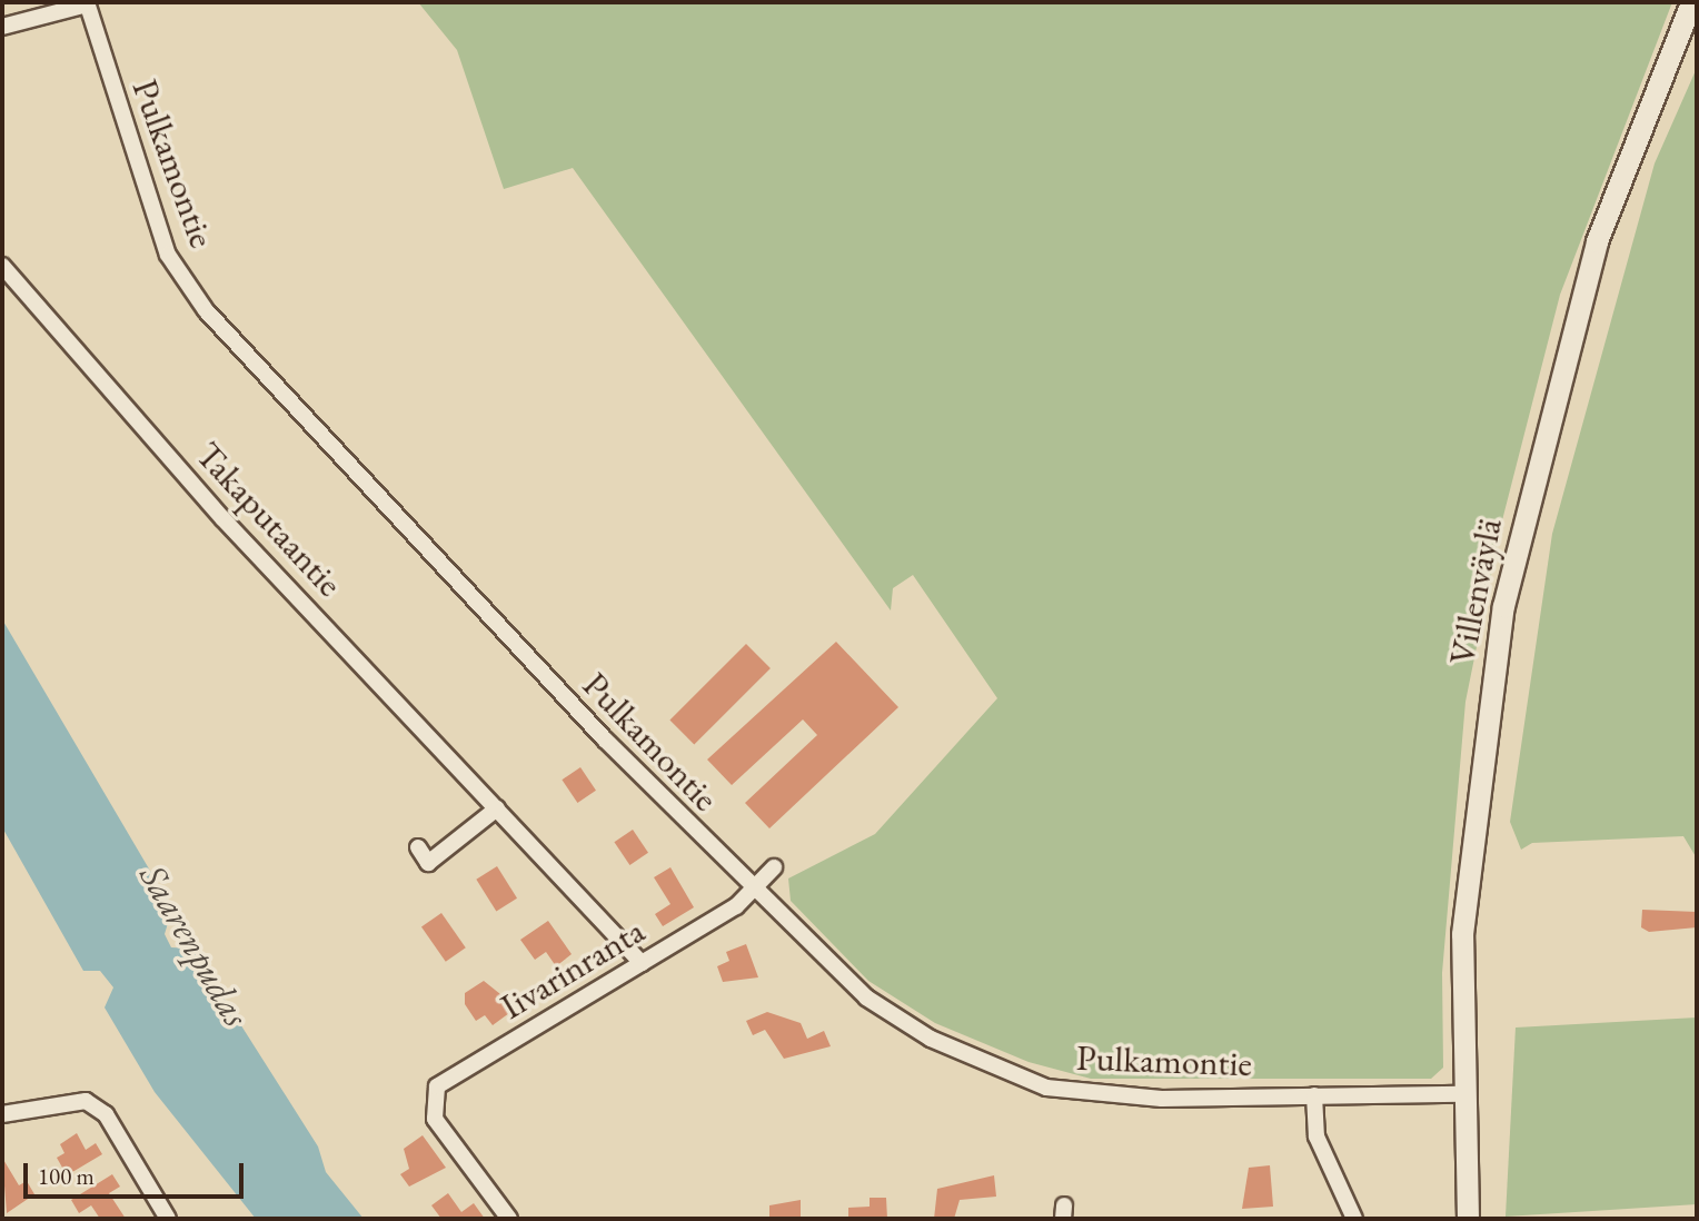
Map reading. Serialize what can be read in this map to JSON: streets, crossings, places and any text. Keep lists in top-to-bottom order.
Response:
{
  "streets": {
    "street": [
      "Pulkamontie",
      "Takaputaantie",
      "Villenväylä",
      "Iivarinranta"
    ]
  },
  "crossings": [
    ["Pulkamontie", "Villenväylä"],
    ["Pulkamontie", "Iivarinranta"],
    ["Takaputaantie", "Iivarinranta"]
  ],
  "water": ["Saarenpudas"],
  "scale_bar": "100 m"
}
